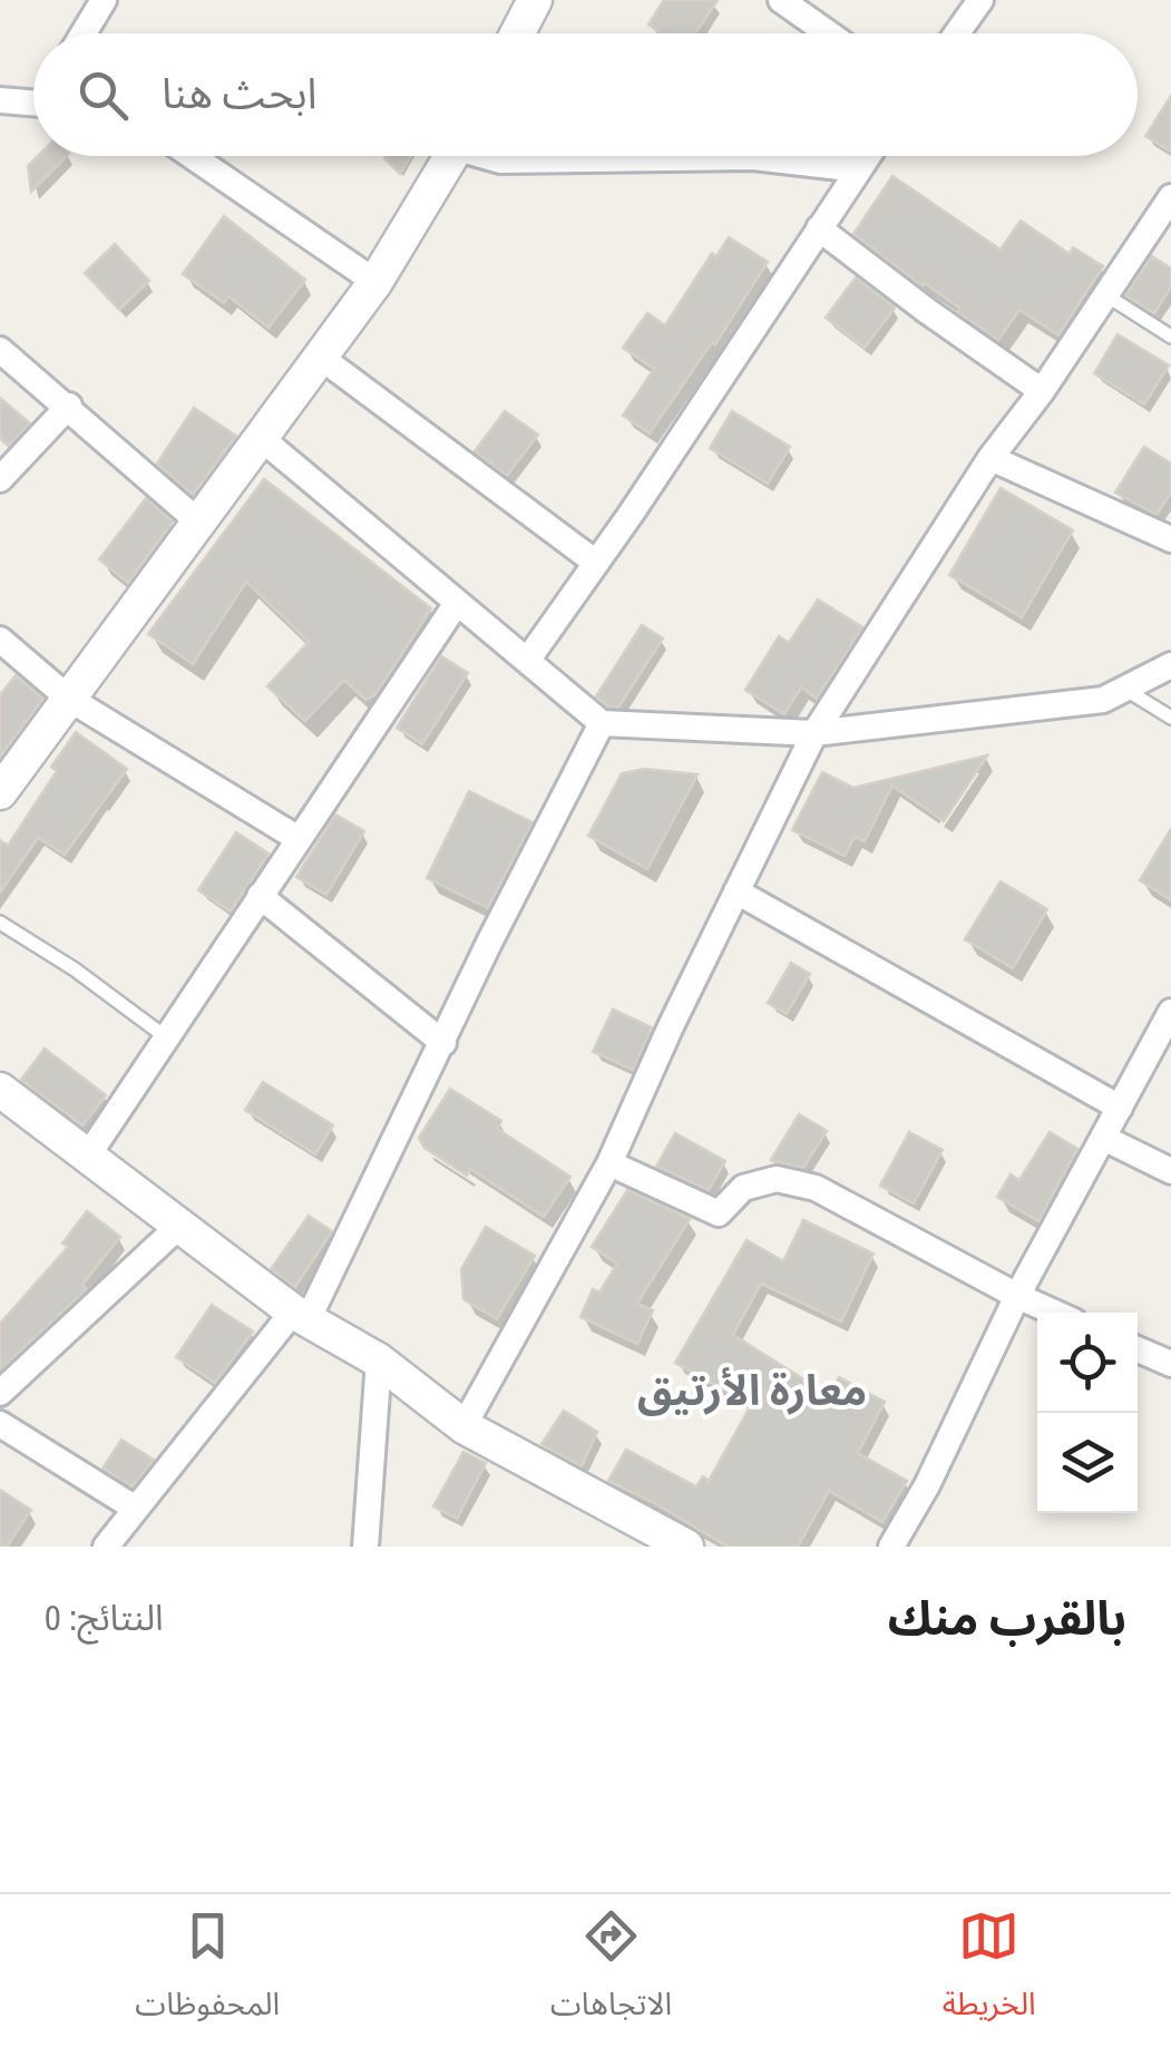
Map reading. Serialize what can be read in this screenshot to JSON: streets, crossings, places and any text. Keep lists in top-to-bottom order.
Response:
{
  "districts": ["معارة الأرتيق"],
  "page": {
    "search": "ابحث هنا",
    "heading": ["بالقرب منك", "النتائج: 0"],
    "nav": ["الخريطة", "الاتجاهات", "المحفوظات"]
  }
}
